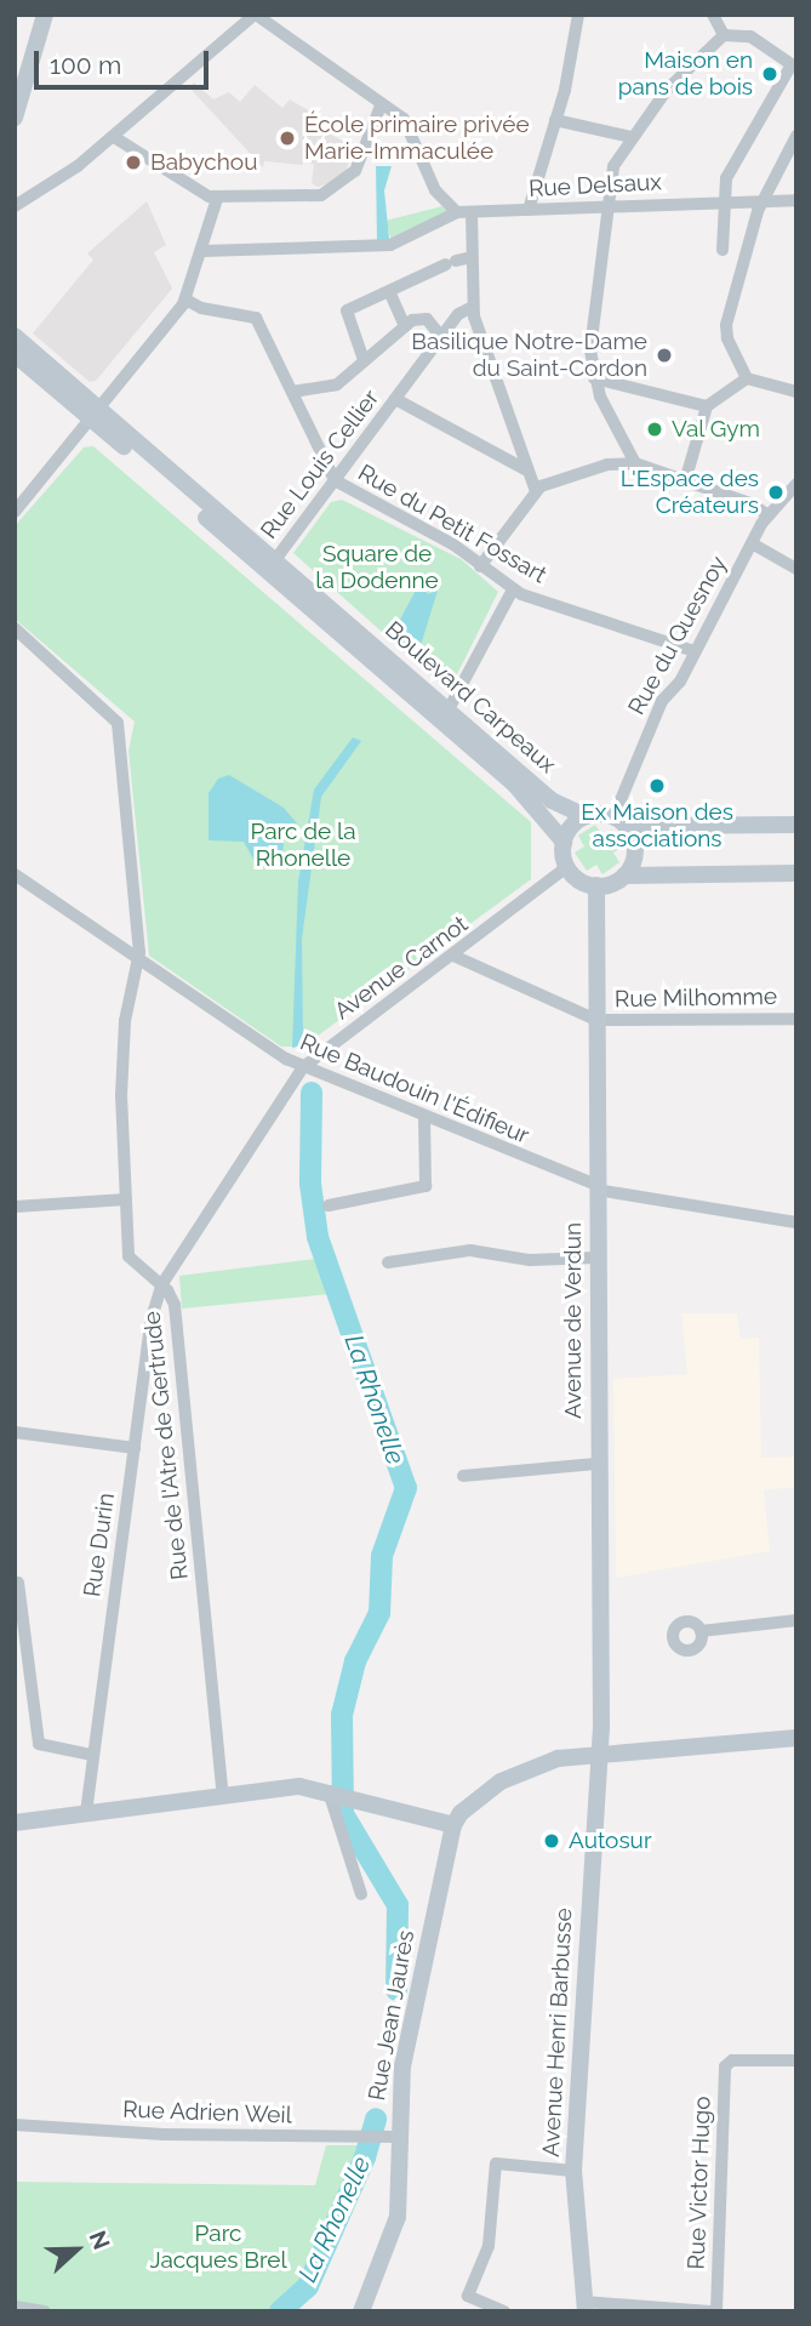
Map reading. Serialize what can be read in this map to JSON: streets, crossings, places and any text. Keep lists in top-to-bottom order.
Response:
{
  "streets": {
    "main road": [
      "Boulevard Carpeaux",
      "Avenue de Verdun",
      "Rue Jean Jaurès",
      "Avenue Henri Barbusse"
    ],
    "street": [
      "Rue Delsaux",
      "Rue Louis Cellier",
      "Rue du Petit Fossart",
      "Rue du Quesnoy",
      "Avenue Carnot",
      "Rue Milhomme",
      "Rue Baudouin l'Édifieur",
      "Rue de l'Atre de Gertrude",
      "Rue Durin",
      "Rue Adrien Weil",
      "Rue Victor Hugo"
    ]
  },
  "crossings": [
    ["Rue Louis Cellier", "Rue du Petit Fossart"],
    ["Rue Louis Cellier", "Boulevard Carpeaux"],
    ["Rue du Petit Fossart", "Rue du Quesnoy"],
    ["Rue du Quesnoy", "Boulevard Carpeaux"],
    ["Rue du Quesnoy", "Avenue Carnot"],
    ["Rue du Quesnoy", "Avenue de Verdun"],
    ["Boulevard Carpeaux", "Avenue Carnot"],
    ["Boulevard Carpeaux", "Avenue de Verdun"],
    ["Avenue Carnot", "Rue Baudouin l'Édifieur"],
    ["Avenue Carnot", "Avenue de Verdun"],
    ["Avenue Carnot", "Rue de l'Atre de Gertrude"],
    ["Avenue Carnot", "Rue Durin"],
    ["Rue Milhomme", "Avenue de Verdun"],
    ["Rue Baudouin l'Édifieur", "Avenue de Verdun"],
    ["Rue Baudouin l'Édifieur", "Rue de l'Atre de Gertrude"],
    ["Avenue de Verdun", "Avenue Henri Barbusse"],
    ["Rue de l'Atre de Gertrude", "Rue Durin"],
    ["Rue Jean Jaurès", "Rue Adrien Weil"]
  ],
  "water": ["La Rhonelle"],
  "parks": ["Square de la Dodenne", "Parc de la Rhonelle", "Parc Jacques Brel"],
  "places": [
    "Maison en pans de bois",
    "École primaire privée Marie-Immaculée",
    "Babychou",
    "Basilique Notre-Dame du Saint-Cordon",
    "Val Gym",
    "L'Espace des Créateurs",
    "Ex Maison des associations",
    "Autosur"
  ],
  "scale_bar": "100 m",
  "north": "right"
}
